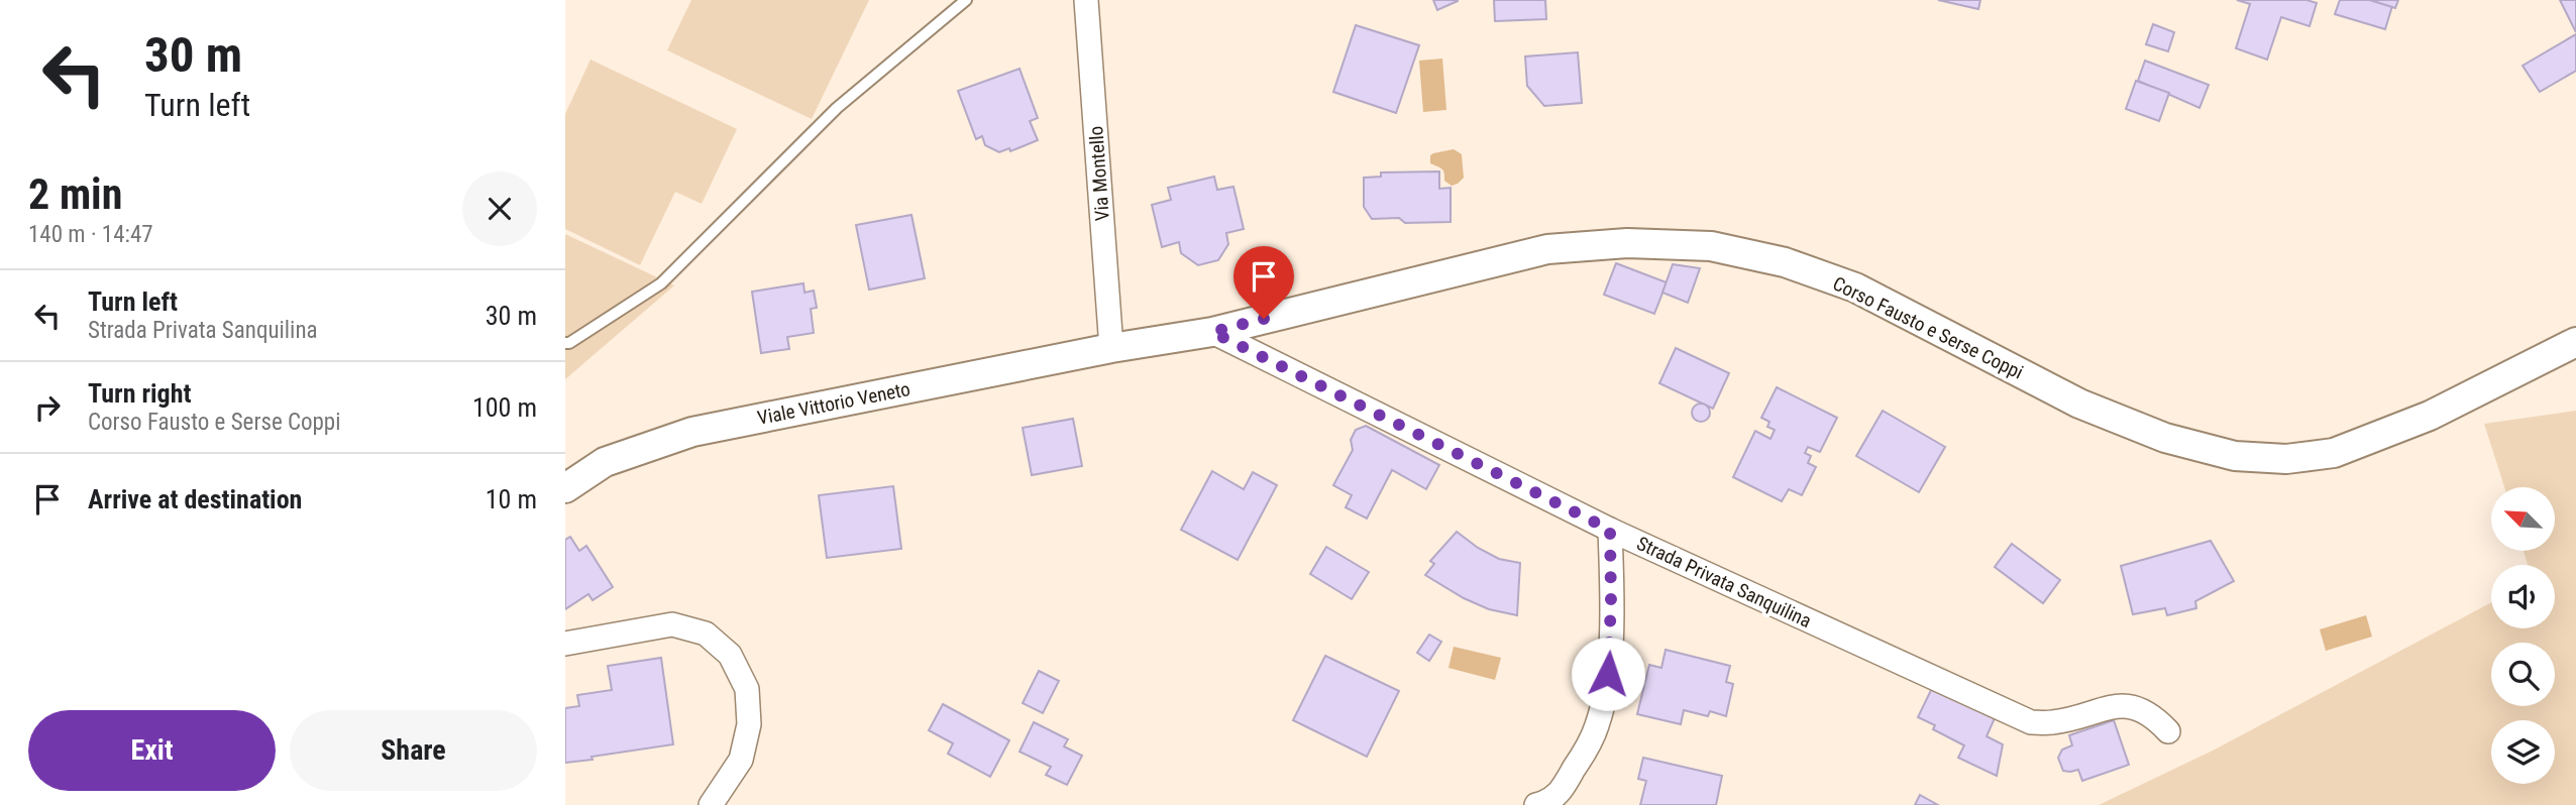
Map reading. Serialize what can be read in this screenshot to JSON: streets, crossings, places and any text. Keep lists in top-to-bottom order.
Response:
{
  "streets": {
    "street": [
      "Via Montello",
      "Corso Fausto e Serse Coppi",
      "Viale Vittorio Veneto",
      "Strada Privata Sanquilina"
    ]
  },
  "crossings": [
    ["Via Montello", "Corso Fausto e Serse Coppi"],
    ["Via Montello", "Viale Vittorio Veneto"],
    ["Corso Fausto e Serse Coppi", "Viale Vittorio Veneto"],
    ["Corso Fausto e Serse Coppi", "Strada Privata Sanquilina"]
  ],
  "north": "top left",
  "page": {
    "turn": ["30 m", "Turn left"],
    "heading": ["2 min", "140 m · 14:47"],
    "list": [
      {
        "name": "Turn left",
        "note": "Strada Privata Sanquilina",
        "value": "30 m"
      },
      {
        "name": "Turn right",
        "note": "Corso Fausto e Serse Coppi",
        "value": "100 m"
      },
      {
        "name": "Arrive at destination",
        "value": "10 m"
      }
    ],
    "buttons": ["Exit", "Share"]
  }
}
